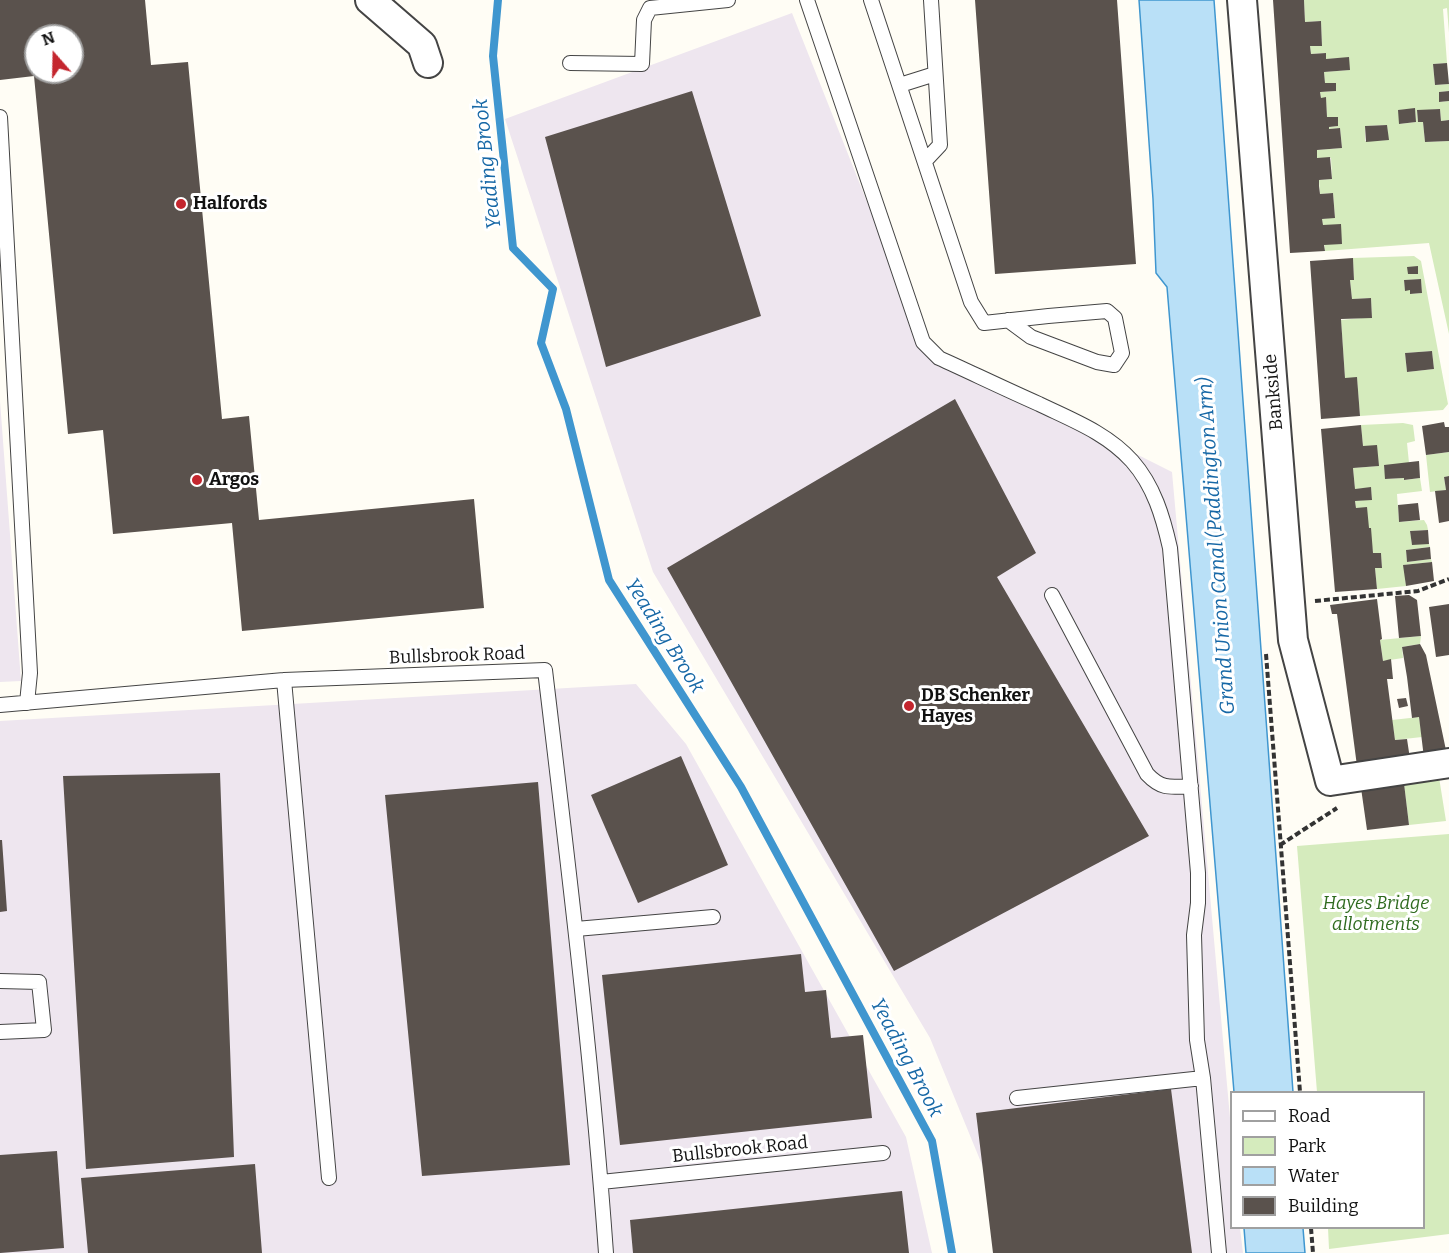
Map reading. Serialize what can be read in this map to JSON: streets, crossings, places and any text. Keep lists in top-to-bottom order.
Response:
{
  "streets": {
    "street": ["Bankside"],
    "lane": ["Bullsbrook Road"]
  },
  "water": ["Yeading Brook", "Grand Union Canal (Paddington Arm)"],
  "parks": ["Hayes Bridge allotments"],
  "places": ["Halfords", "Argos", "DB Schenker Hayes"],
  "legend": [
    "Road",
    "Park",
    "Water",
    "Building"
  ],
  "north": "top"
}
